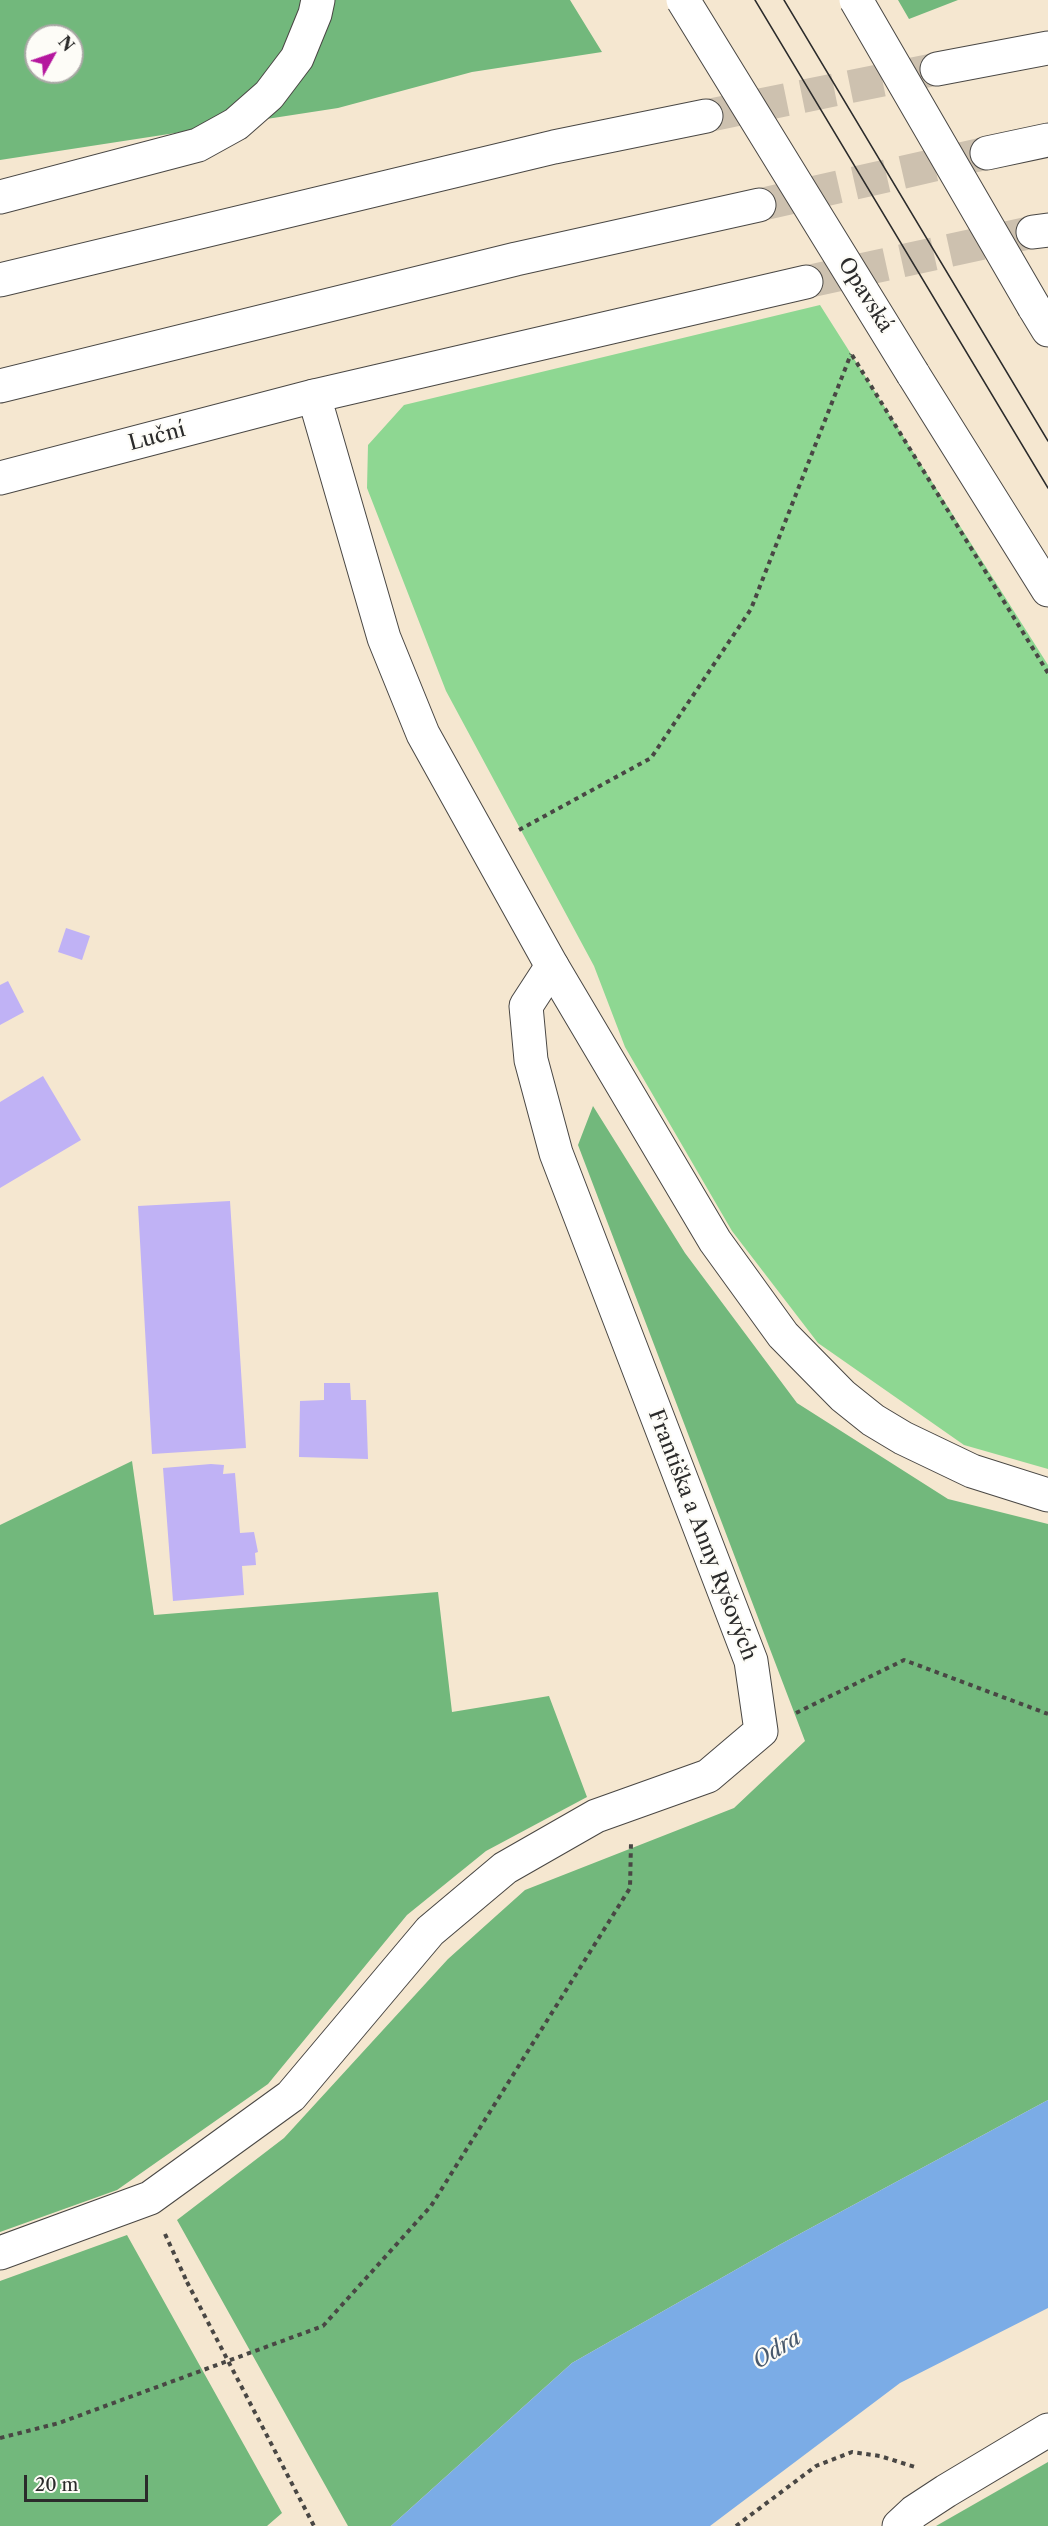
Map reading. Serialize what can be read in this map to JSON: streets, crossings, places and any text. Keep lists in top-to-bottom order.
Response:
{
  "streets": {
    "main road": ["Opavská", "Luční", "Františka a Anny Ryšových"]
  },
  "water": ["Odra"],
  "scale_bar": "20 m",
  "north": "top right"
}
